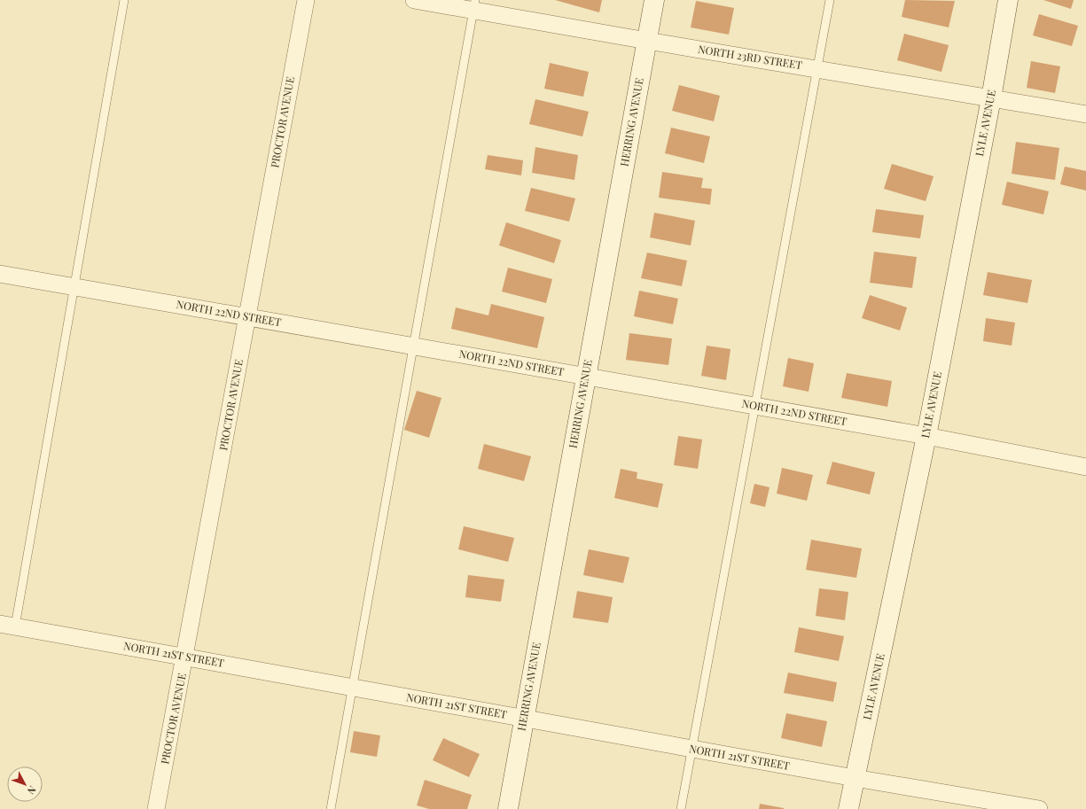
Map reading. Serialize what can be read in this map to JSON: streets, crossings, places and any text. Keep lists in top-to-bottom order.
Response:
{
  "streets": {
    "main road": ["HERRING AVENUE", "LYLE AVENUE"],
    "street": [
      "NORTH 23RD STREET",
      "PROCTOR AVENUE",
      "NORTH 22ND STREET",
      "NORTH 21ST STREET"
    ]
  },
  "crossings": [
    ["NORTH 23RD STREET", "HERRING AVENUE"],
    ["NORTH 23RD STREET", "LYLE AVENUE"],
    ["PROCTOR AVENUE", "NORTH 22ND STREET"],
    ["PROCTOR AVENUE", "NORTH 21ST STREET"],
    ["HERRING AVENUE", "NORTH 22ND STREET"],
    ["HERRING AVENUE", "NORTH 21ST STREET"],
    ["LYLE AVENUE", "NORTH 22ND STREET"],
    ["LYLE AVENUE", "NORTH 21ST STREET"]
  ],
  "north": "bottom right"
}
